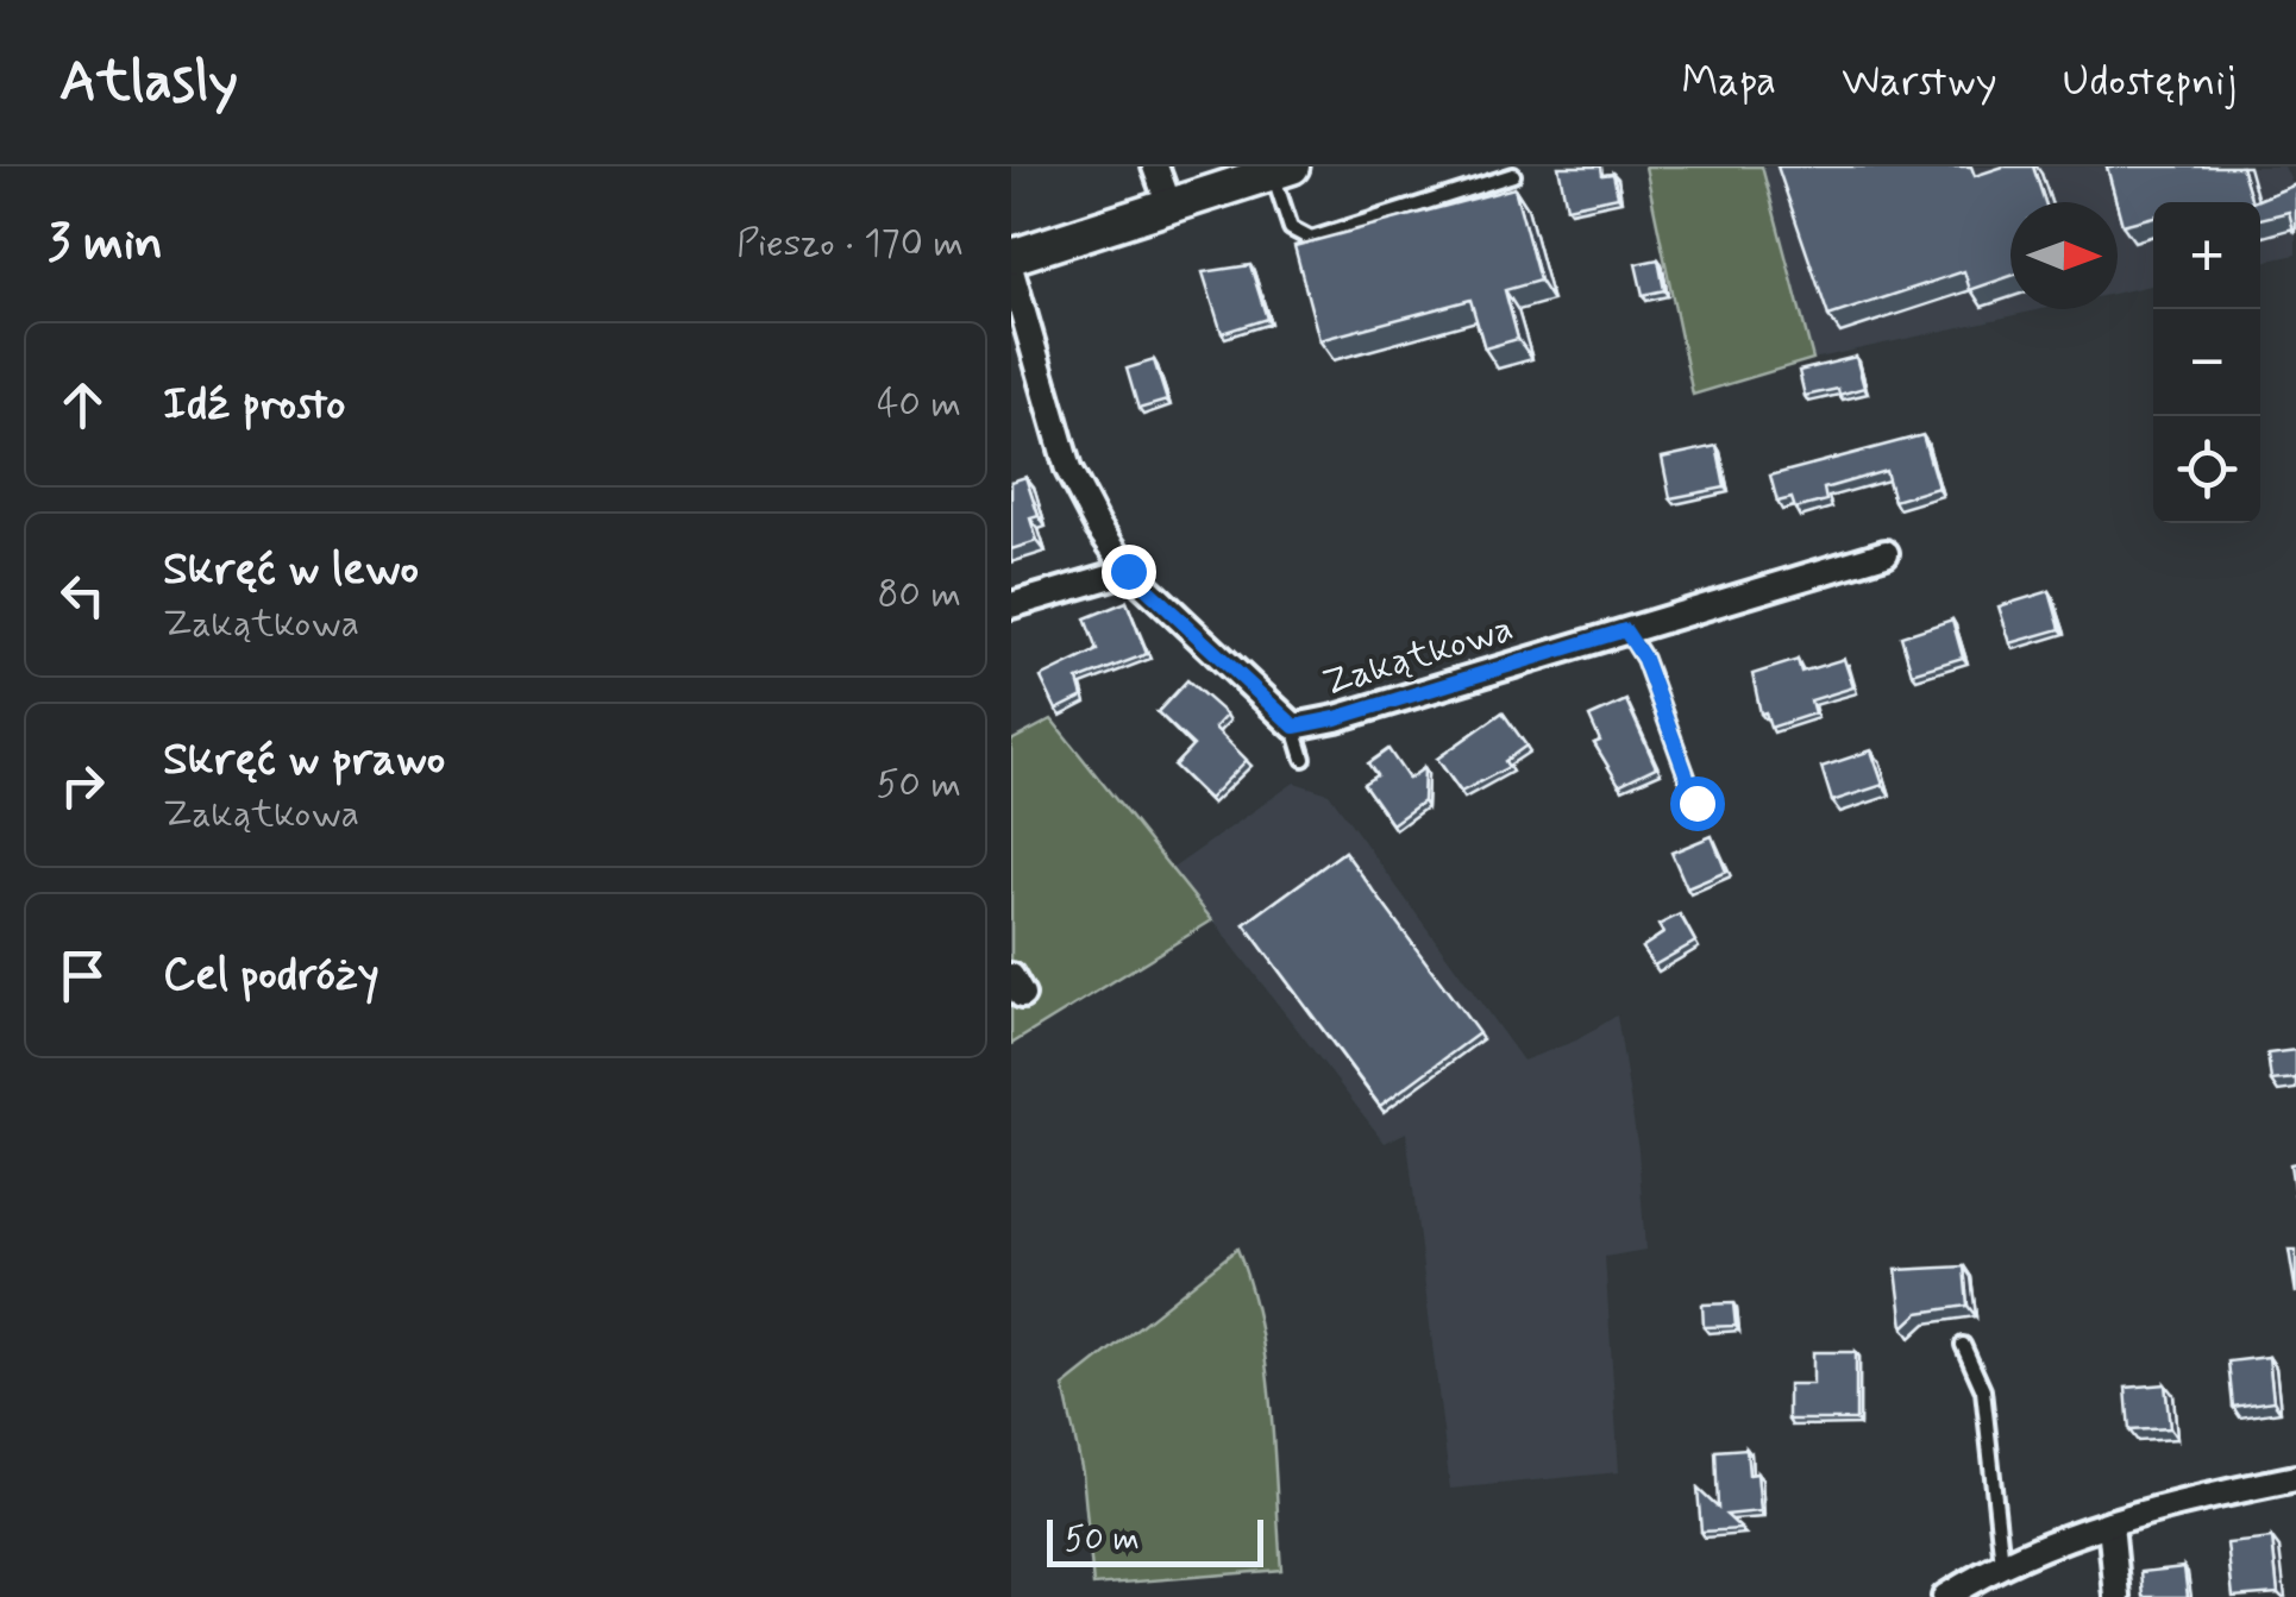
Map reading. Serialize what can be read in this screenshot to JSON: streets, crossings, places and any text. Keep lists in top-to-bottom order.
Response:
{
  "streets": {
    "street": ["Zakątkowa"]
  },
  "scale_bar": "50 m",
  "north": "right",
  "page": {
    "header": "Atlasly",
    "nav": ["Mapa", "Warstwy", "Udostępnij"],
    "heading": ["3 min", "Pieszo · 170 m"],
    "map_buttons": ["+", "−"],
    "list": [
      ["Idź prosto", "40 m"],
      ["Skręć w lewo", "Zakątkowa", "80 m"],
      ["Skręć w prawo", "Zakątkowa", "50 m"],
      "Cel podróży"
    ],
    "scale": "50 m"
  }
}
